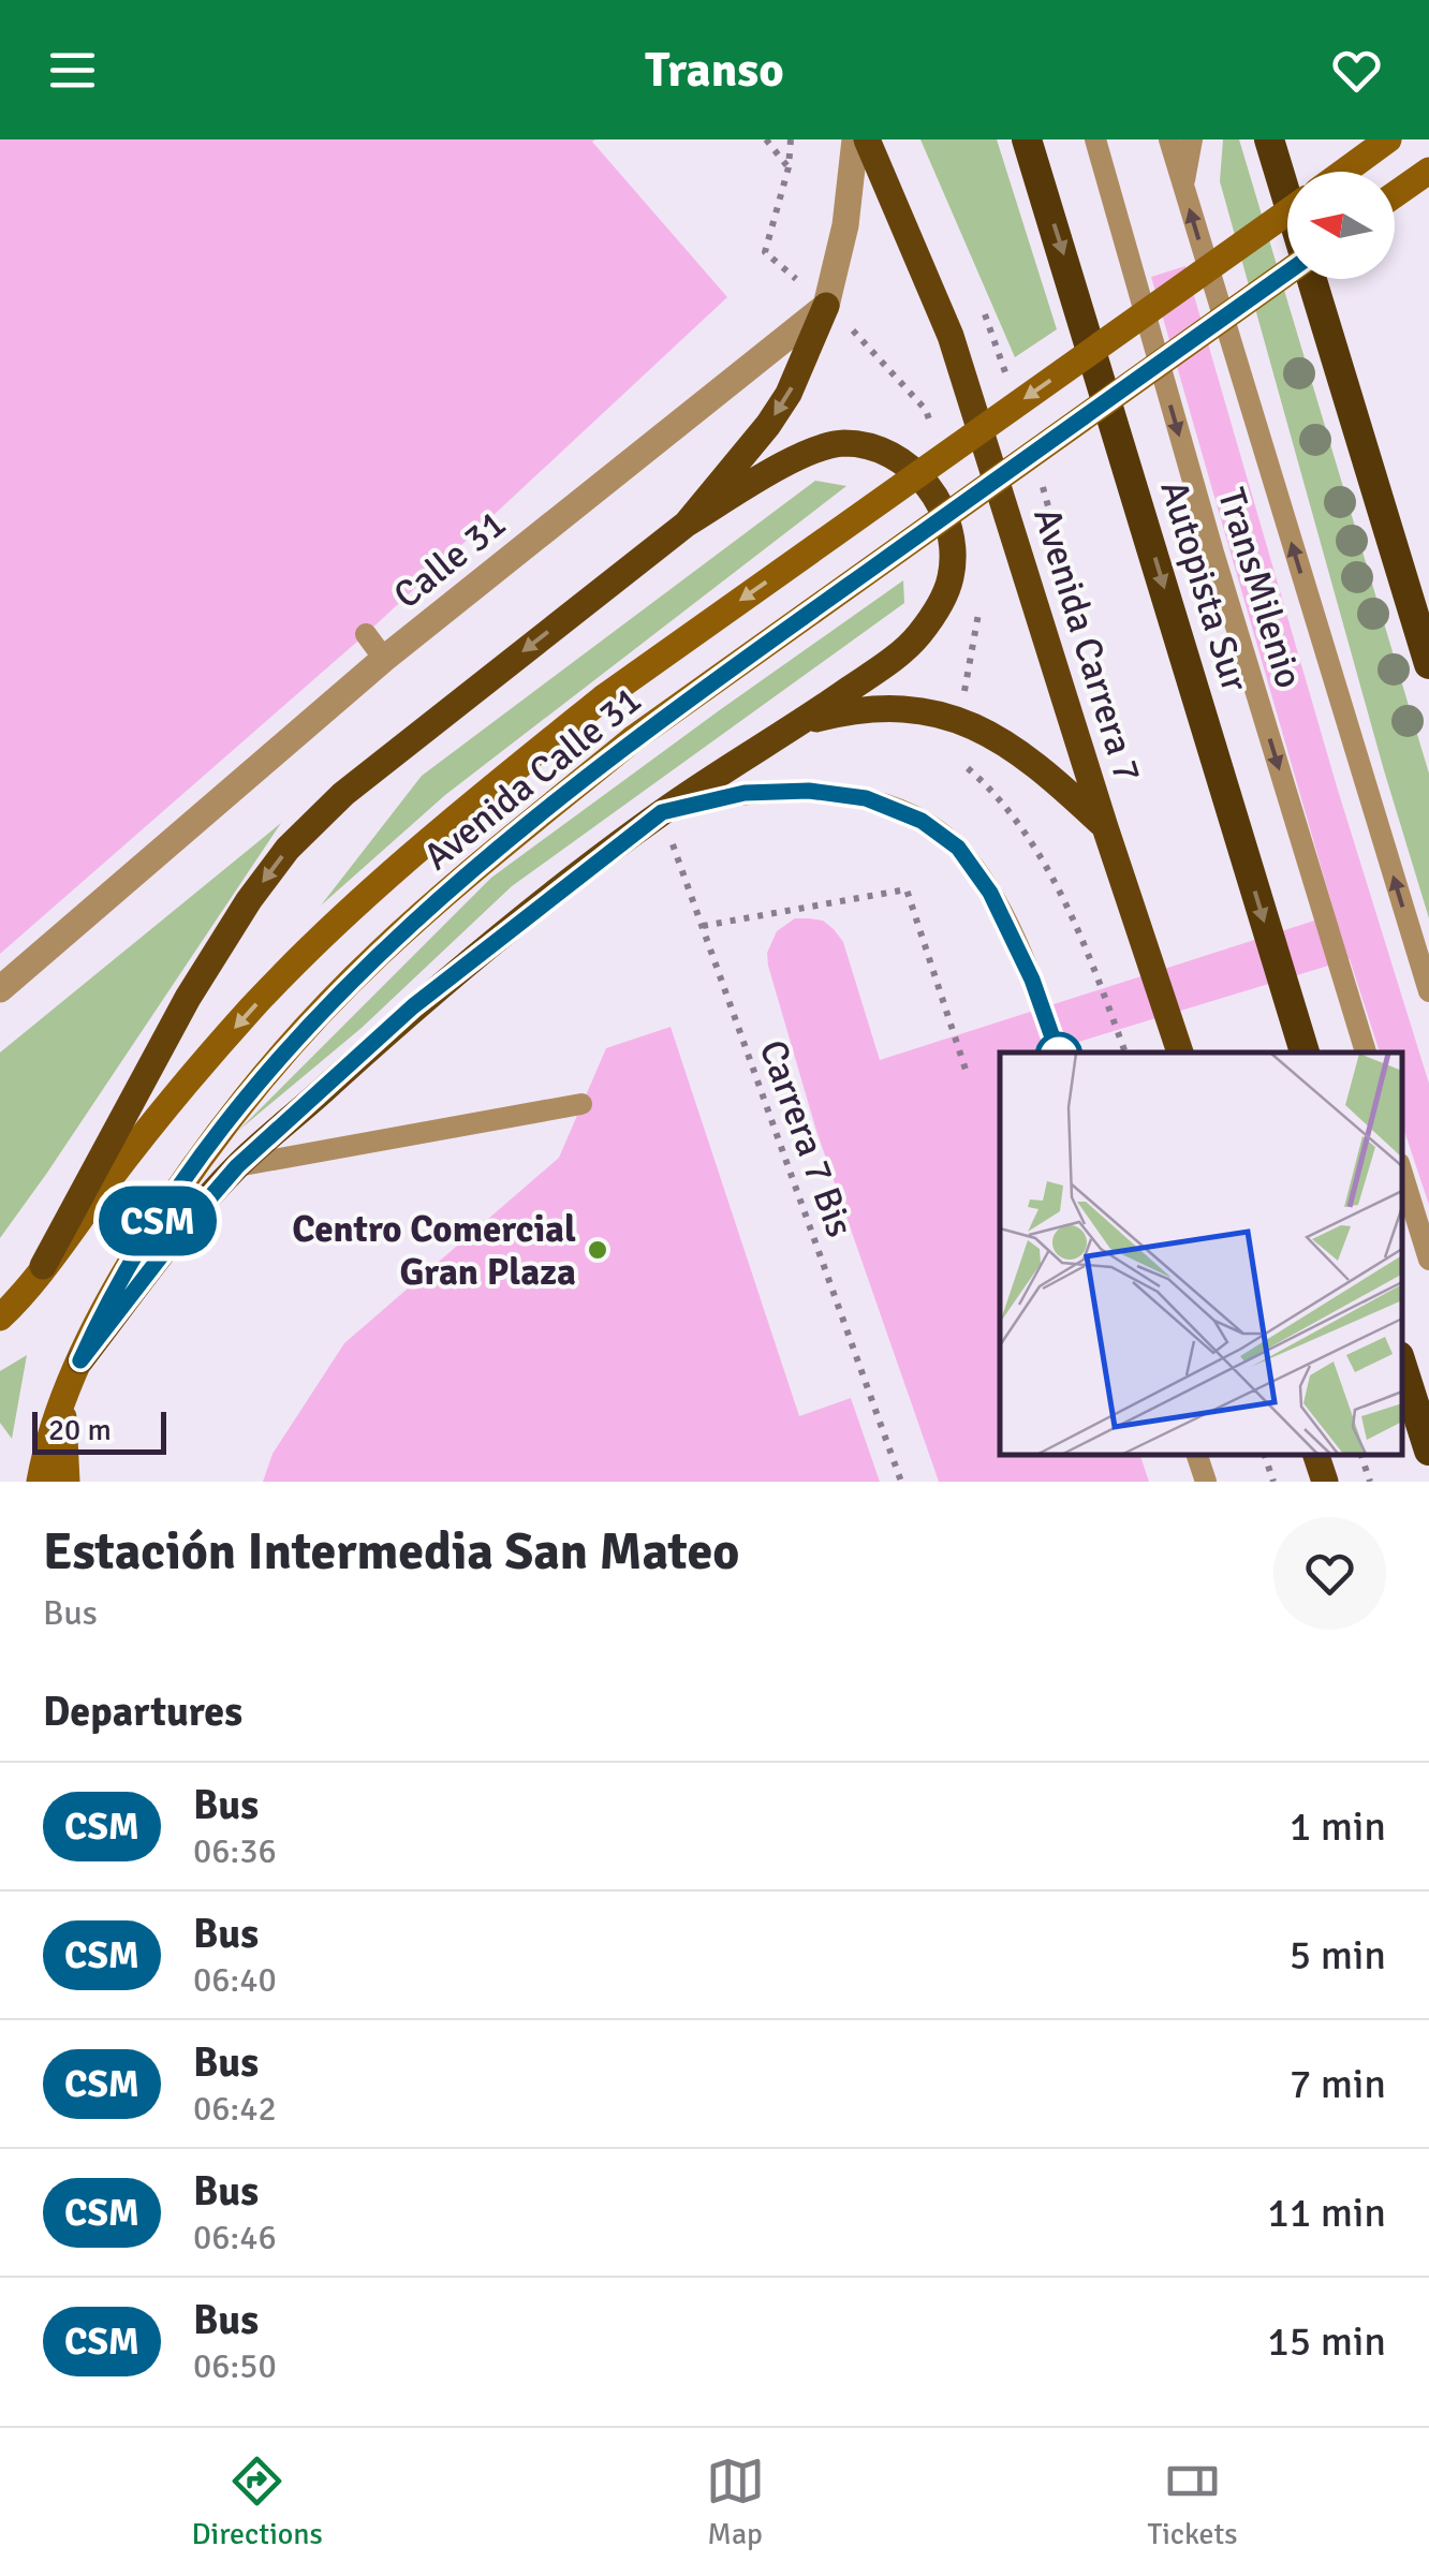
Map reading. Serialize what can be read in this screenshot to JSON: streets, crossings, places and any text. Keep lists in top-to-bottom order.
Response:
{
  "streets": {
    "highway": ["Autopista Sur"],
    "main road": ["Avenida Carrera 7", "Avenida Calle 31"],
    "street": ["Calle 31"],
    "lane": ["TransMilenio"],
    "path": ["Carrera 7 Bis"]
  },
  "places": ["Centro Comercial Gran Plaza"],
  "lines": ["bus line CSM"],
  "scale_bar": "20 m",
  "north": "left",
  "page": {
    "header": "Transo",
    "on_map": "CSM",
    "scale": "20 m",
    "heading": [
      ["Estación Intermedia San Mateo", "Bus"],
      "Departures"
    ],
    "list": [
      {
        "mark": "CSM",
        "name": "Bus",
        "note": "06:36",
        "value": "1 min"
      },
      {
        "mark": "CSM",
        "name": "Bus",
        "note": "06:40",
        "value": "5 min"
      },
      {
        "mark": "CSM",
        "name": "Bus",
        "note": "06:42",
        "value": "7 min"
      },
      {
        "mark": "CSM",
        "name": "Bus",
        "note": "06:46",
        "value": "11 min"
      },
      {
        "mark": "CSM",
        "name": "Bus",
        "note": "06:50",
        "value": "15 min"
      }
    ],
    "tabs": ["Directions", "Map", "Tickets"]
  }
}
